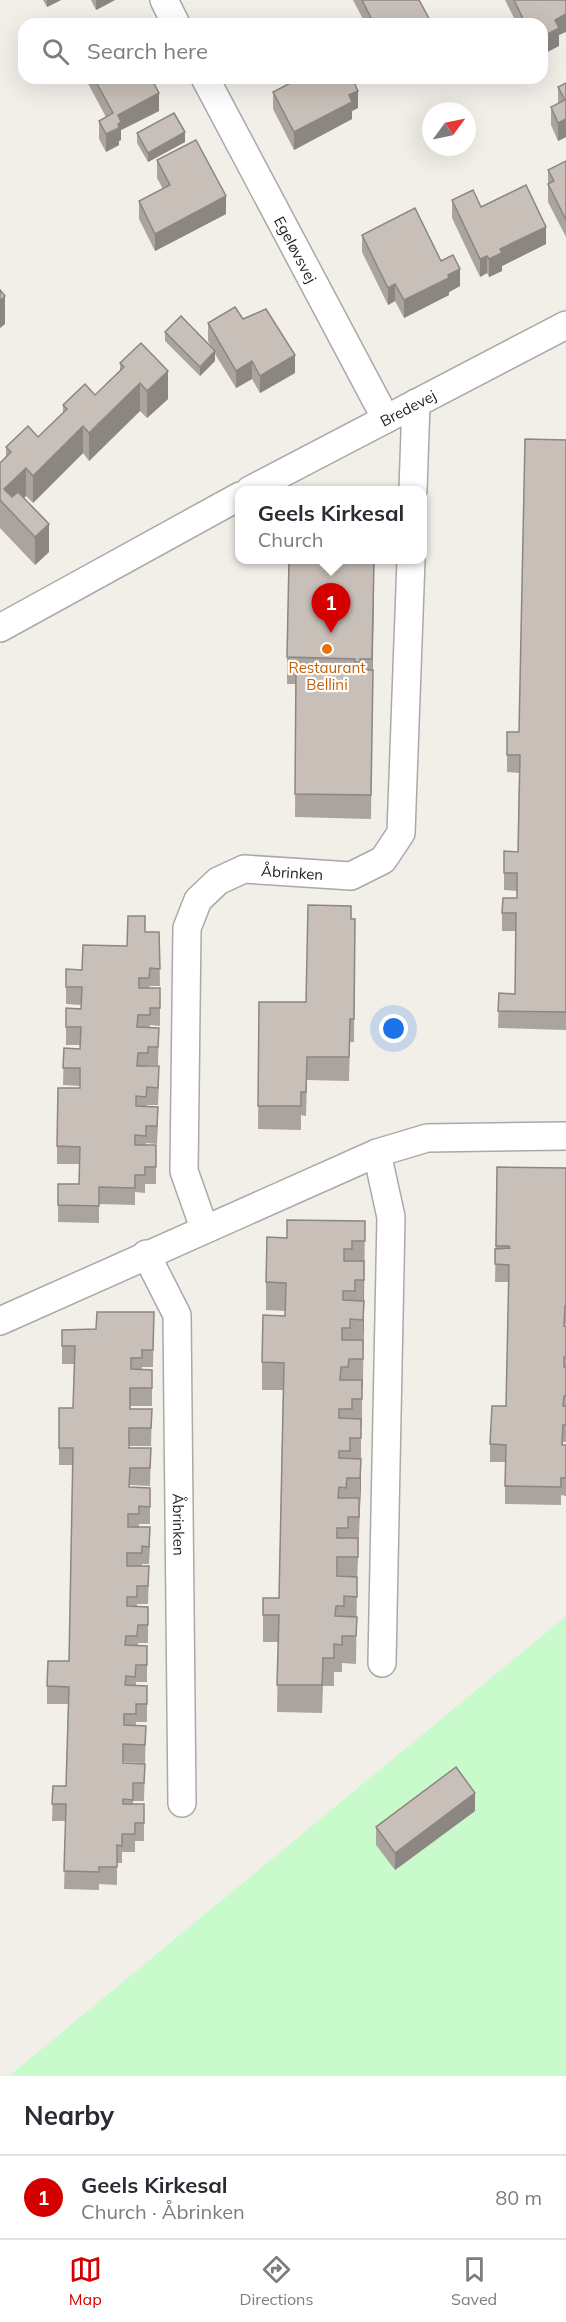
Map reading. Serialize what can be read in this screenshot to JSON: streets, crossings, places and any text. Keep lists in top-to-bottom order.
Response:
{
  "streets": {
    "street": ["Egeløvsvej", "Bredevej", "Åbrinken"]
  },
  "crossings": [
    ["Egeløvsvej", "Bredevej"]
  ],
  "places": ["Restaurant Bellini"],
  "north": "top right",
  "page": {
    "search": "Search here",
    "popup": ["Geels Kirkesal", "Church"],
    "pins": "1",
    "heading": "Nearby",
    "list": [
      {
        "mark": "1",
        "name": "Geels Kirkesal",
        "note": "Church · Åbrinken",
        "value": "80 m"
      }
    ],
    "nav": ["Map", "Directions", "Saved"]
  }
}
